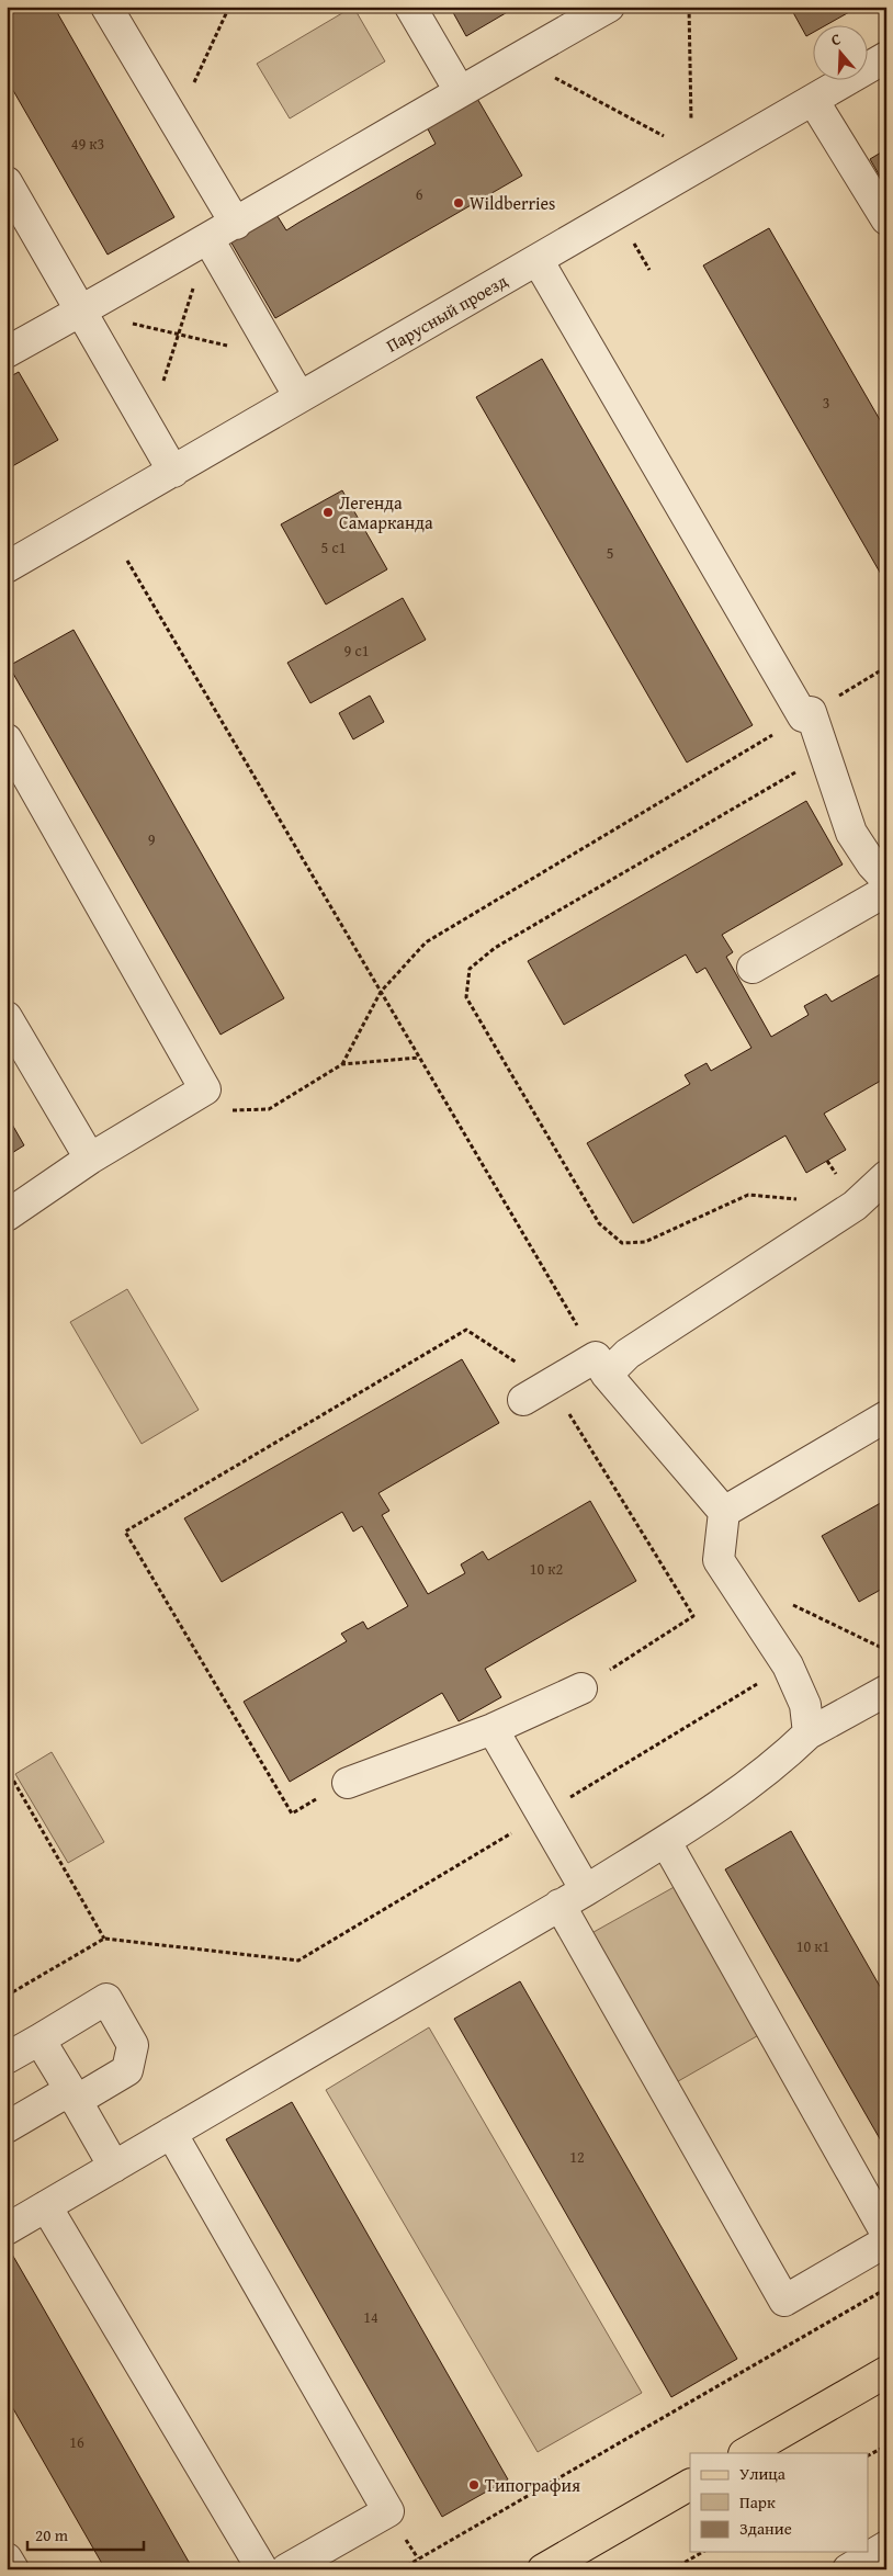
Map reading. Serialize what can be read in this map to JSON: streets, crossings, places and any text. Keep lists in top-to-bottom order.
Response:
{
  "streets": {
    "street": ["Парусный проезд"]
  },
  "places": ["Wildberries", "Легенда Самарканда", "Типография"],
  "house_numbers": [
    "49 к3",
    "6",
    "3",
    "5 с1",
    "5",
    "9 с1",
    "9",
    "10 к2",
    "10 к1",
    "12",
    "14",
    "16"
  ],
  "legend": ["Улица", "Парк", "Здание"],
  "scale_bar": "20 m",
  "north": "top"
}
